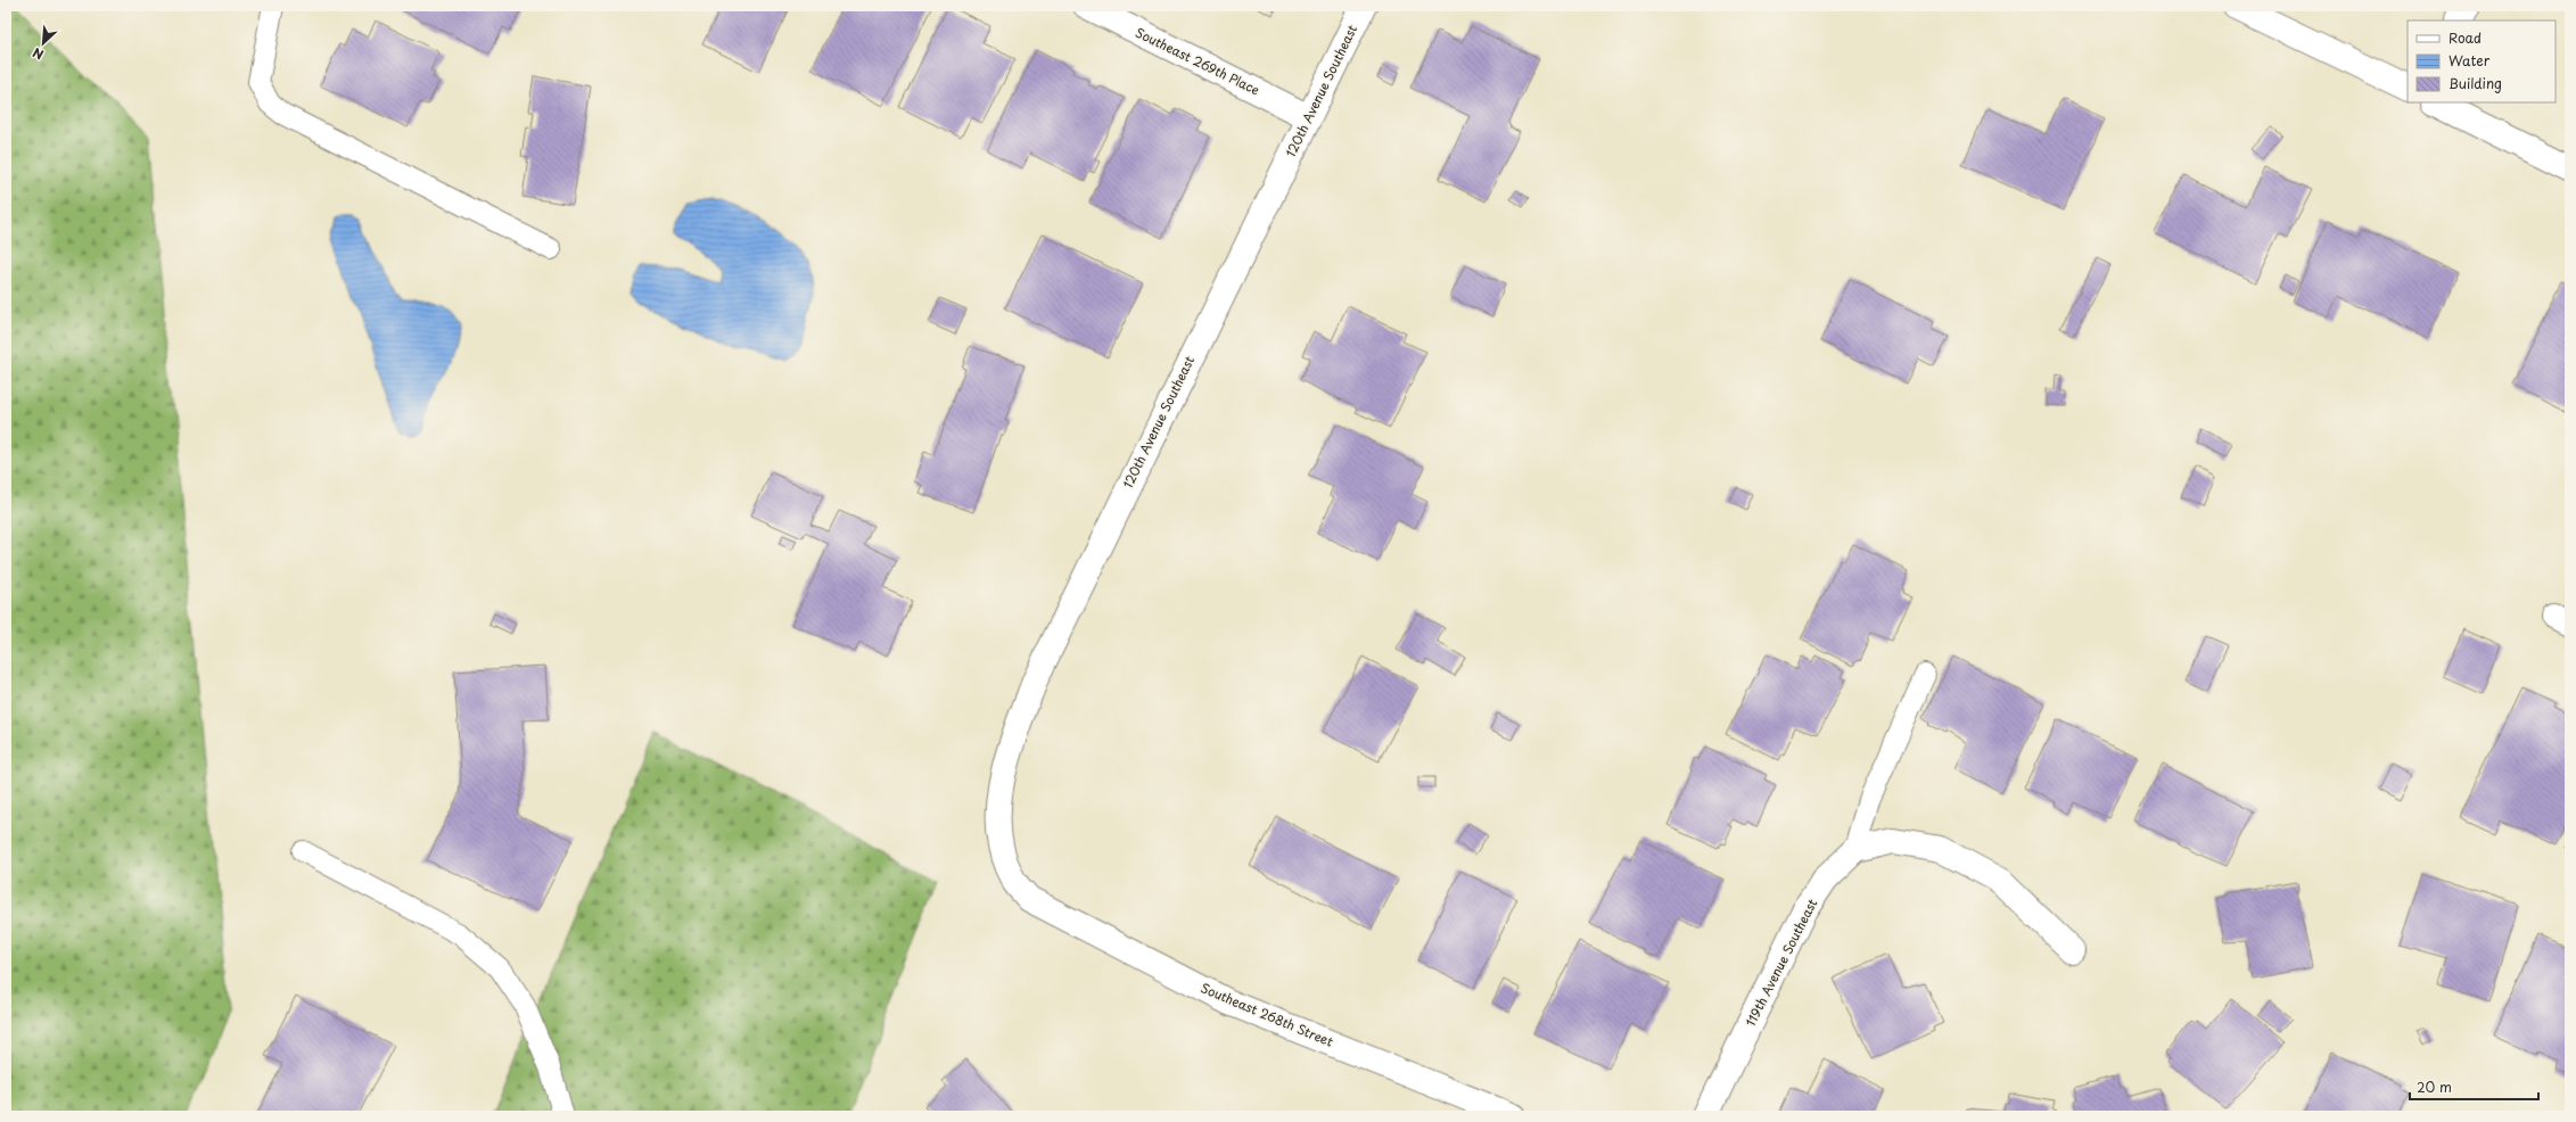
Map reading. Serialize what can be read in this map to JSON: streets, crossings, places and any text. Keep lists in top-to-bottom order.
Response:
{
  "streets": {
    "street": [
      "Southeast 269th Place",
      "120th Avenue Southeast",
      "119th Avenue Southeast",
      "Southeast 268th Street"
    ]
  },
  "crossings": [
    ["Southeast 269th Place", "120th Avenue Southeast"],
    ["120th Avenue Southeast", "Southeast 268th Street"]
  ],
  "legend": ["Road", "Water", "Building"],
  "scale_bar": "20 m",
  "north": "bottom left"
}
